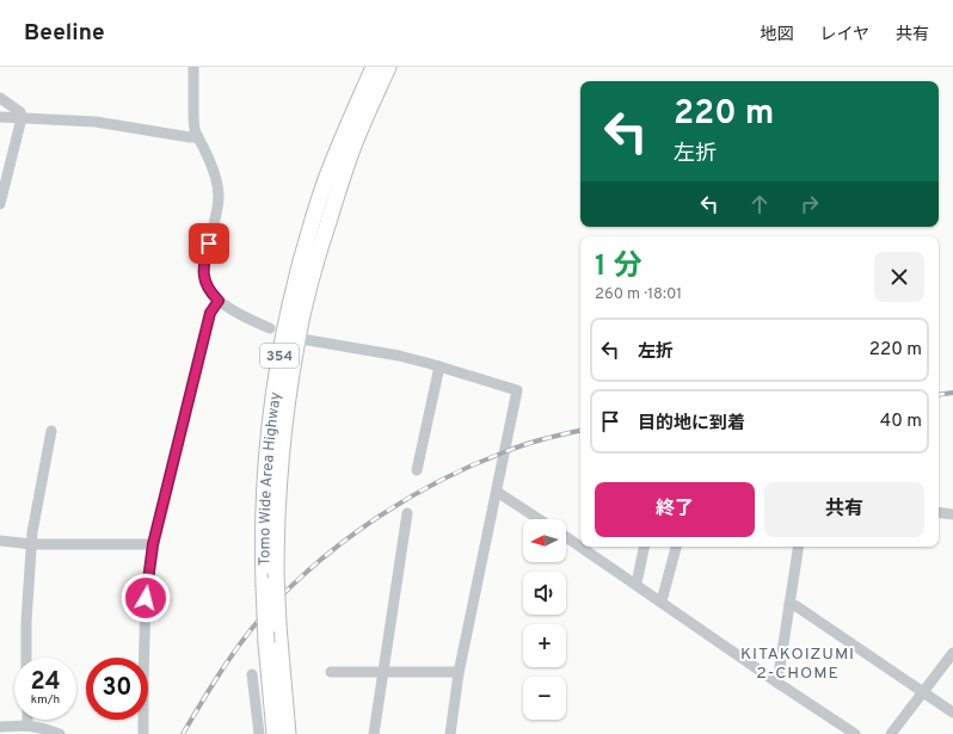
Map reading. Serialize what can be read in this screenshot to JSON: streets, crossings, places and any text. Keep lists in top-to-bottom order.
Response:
{
  "streets": {
    "highway": ["354", "Tomo Wide Area Highway"]
  },
  "districts": ["KITAKOIZUMI 2-CHOME"],
  "north": "left",
  "page": {
    "header": "Beeline",
    "nav": ["地図", "レイヤ", "共有"],
    "turn": ["220 m", "左折"],
    "heading": ["1 分", "260 m · 18:01"],
    "list": [
      {
        "name": "左折",
        "value": "220 m"
      },
      {
        "name": "目的地に到着",
        "value": "40 m"
      }
    ],
    "buttons": ["終了", "共有"],
    "map_buttons": ["+", "−"],
    "speed": "24 km/h",
    "limit": "30"
  }
}
